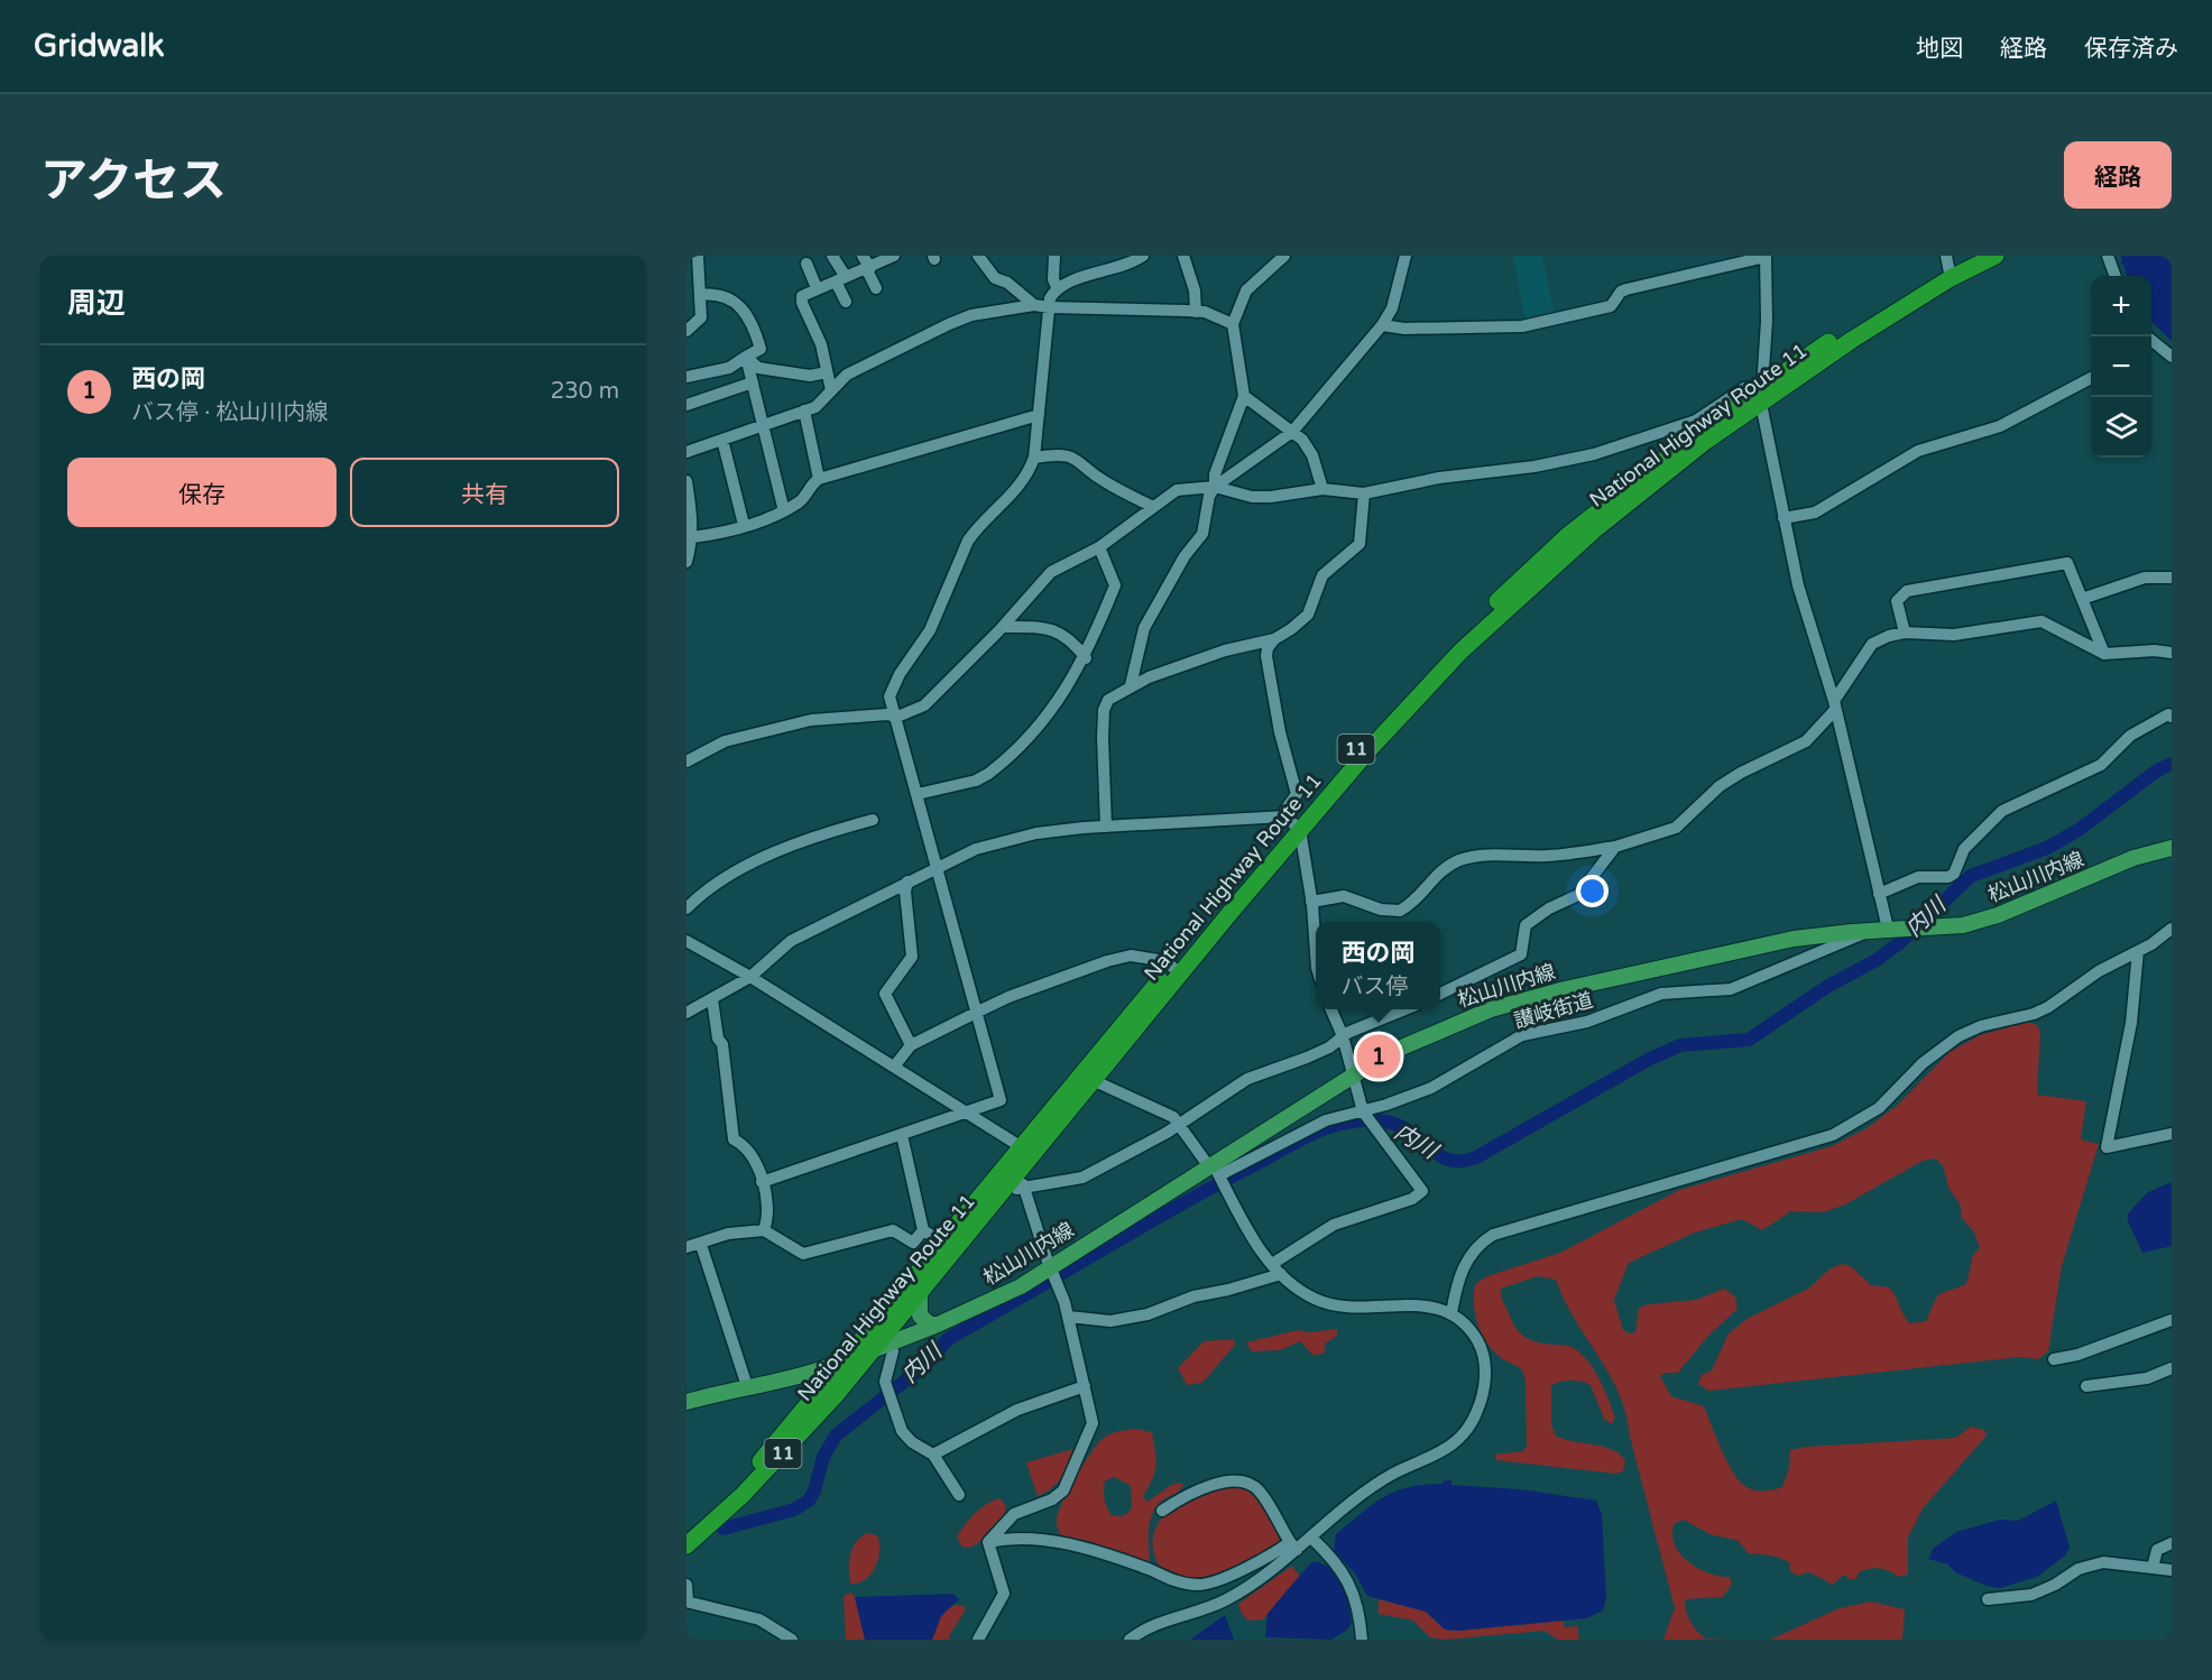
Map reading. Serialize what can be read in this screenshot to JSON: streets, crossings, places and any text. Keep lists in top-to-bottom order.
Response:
{
  "streets": {
    "highway": ["National Highway Route 11", "11"],
    "main road": ["松山川内線"],
    "street": ["讃岐街道"]
  },
  "crossings": [
    ["National Highway Route 11", "松山川内線"],
    ["松山川内線", "讃岐街道"]
  ],
  "water": ["内川"],
  "page": {
    "header": "Gridwalk",
    "nav": ["地図", "経路", "保存済み"],
    "title": "アクセス",
    "buttons": [
      "経路",
      ["保存", "共有"]
    ],
    "heading": "周辺",
    "map_buttons": ["+", "−"],
    "list": [
      {
        "mark": "1",
        "name": "西の岡",
        "note": "バス停 · 松山川内線",
        "value": "230 m"
      }
    ],
    "popup": ["西の岡", "バス停"],
    "pins": "1"
  }
}
